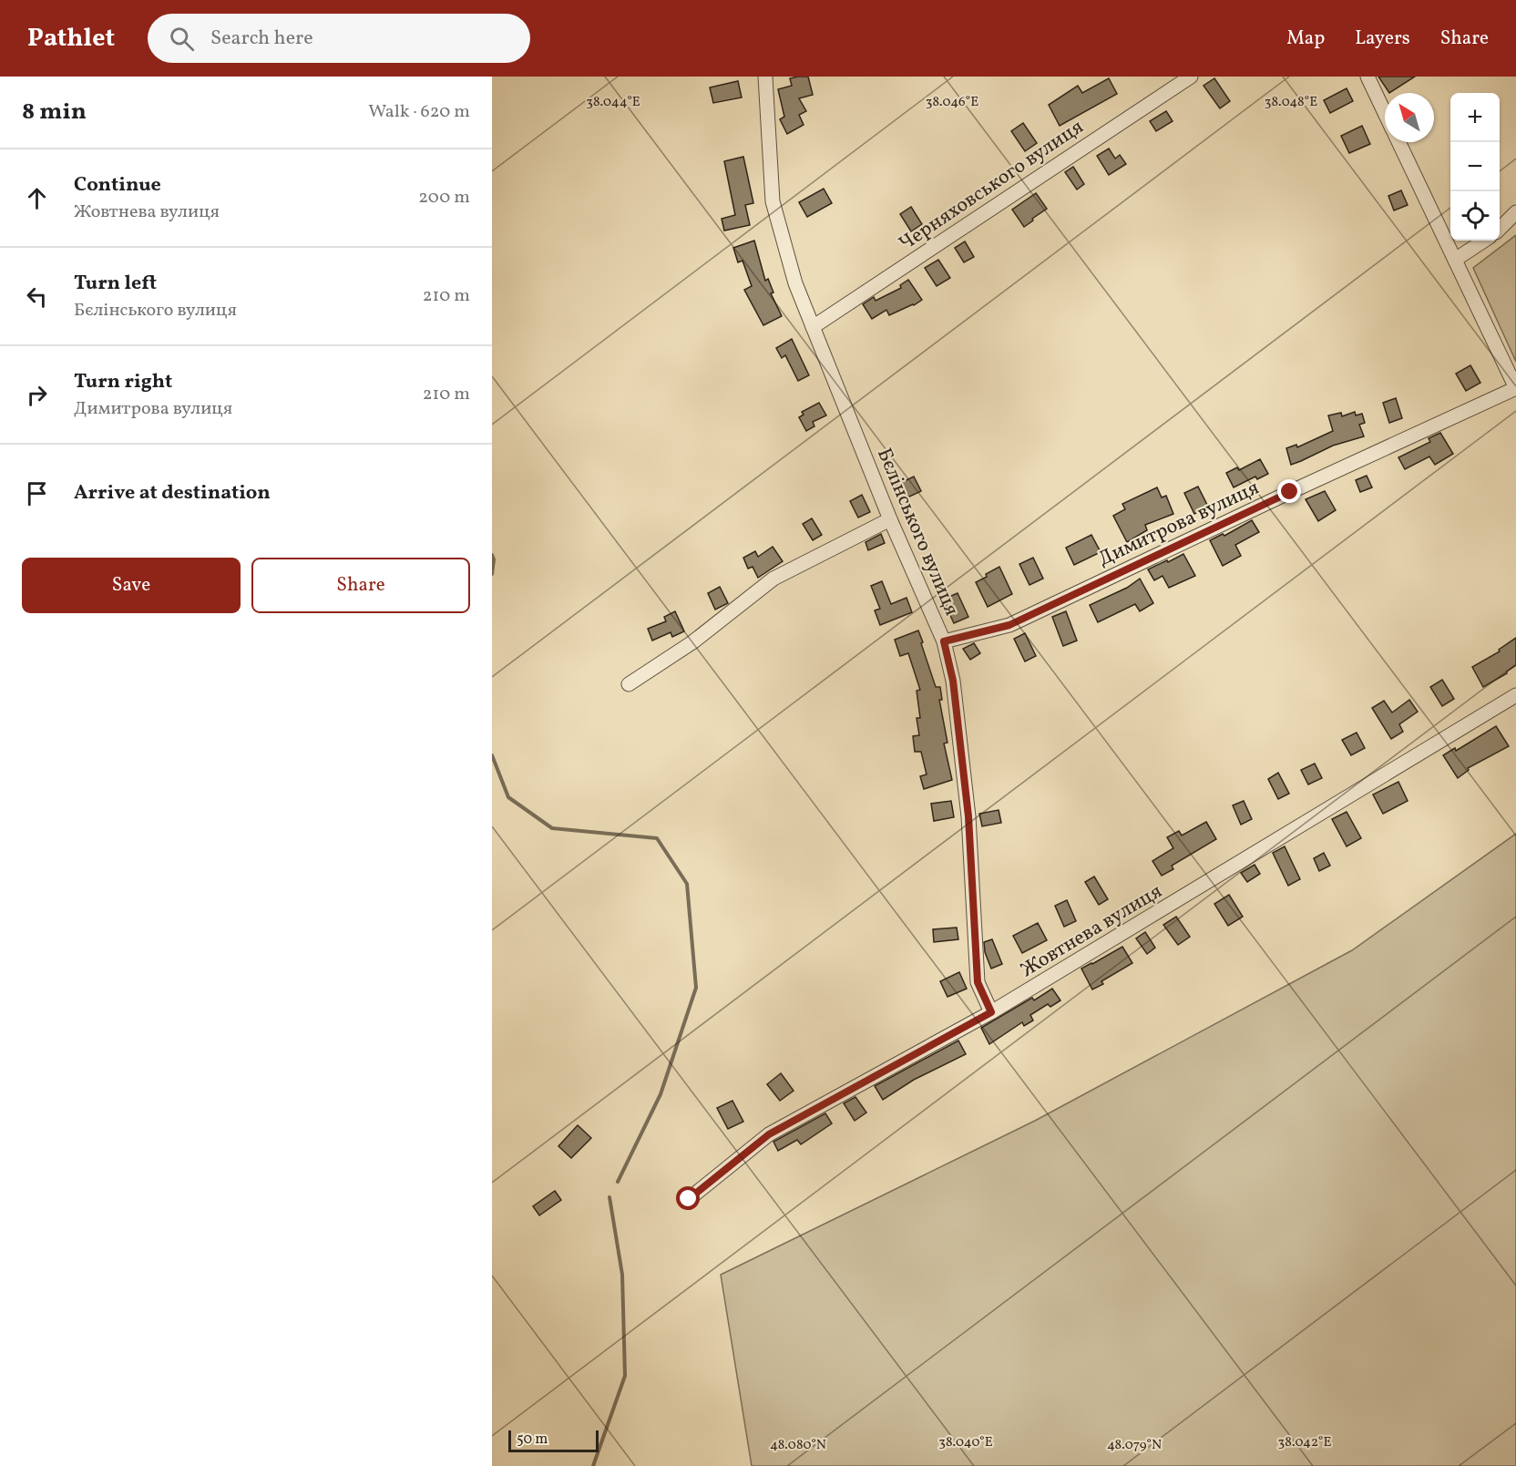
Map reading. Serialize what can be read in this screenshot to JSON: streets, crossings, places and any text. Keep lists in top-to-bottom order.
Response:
{
  "streets": {
    "street": [
      "Черняховського вулиця",
      "Димитрова вулиця",
      "Бєлінського вулиця",
      "Жовтнева вулиця"
    ]
  },
  "crossings": [
    ["Черняховського вулиця", "Бєлінського вулиця"],
    ["Димитрова вулиця", "Бєлінського вулиця"],
    ["Бєлінського вулиця", "Жовтнева вулиця"]
  ],
  "scale_bar": "50 m",
  "north": "top left",
  "page": {
    "header": "Pathlet",
    "search": "Search here",
    "nav": ["Map", "Layers", "Share"],
    "heading": ["8 min", "Walk · 620 m"],
    "map_buttons": ["+", "−"],
    "list": [
      ["Continue", "Жовтнева вулиця", "200 m"],
      ["Turn left", "Бєлінського вулиця", "210 m"],
      ["Turn right", "Димитрова вулиця", "210 m"],
      "Arrive at destination"
    ],
    "buttons": ["Save", "Share"],
    "scale": "50 m"
  },
  "coordinates": [
    "38.044°E",
    "38.046°E",
    "38.048°E",
    "38.040°E",
    "38.042°E",
    "48.080°N",
    "48.079°N"
  ]
}
